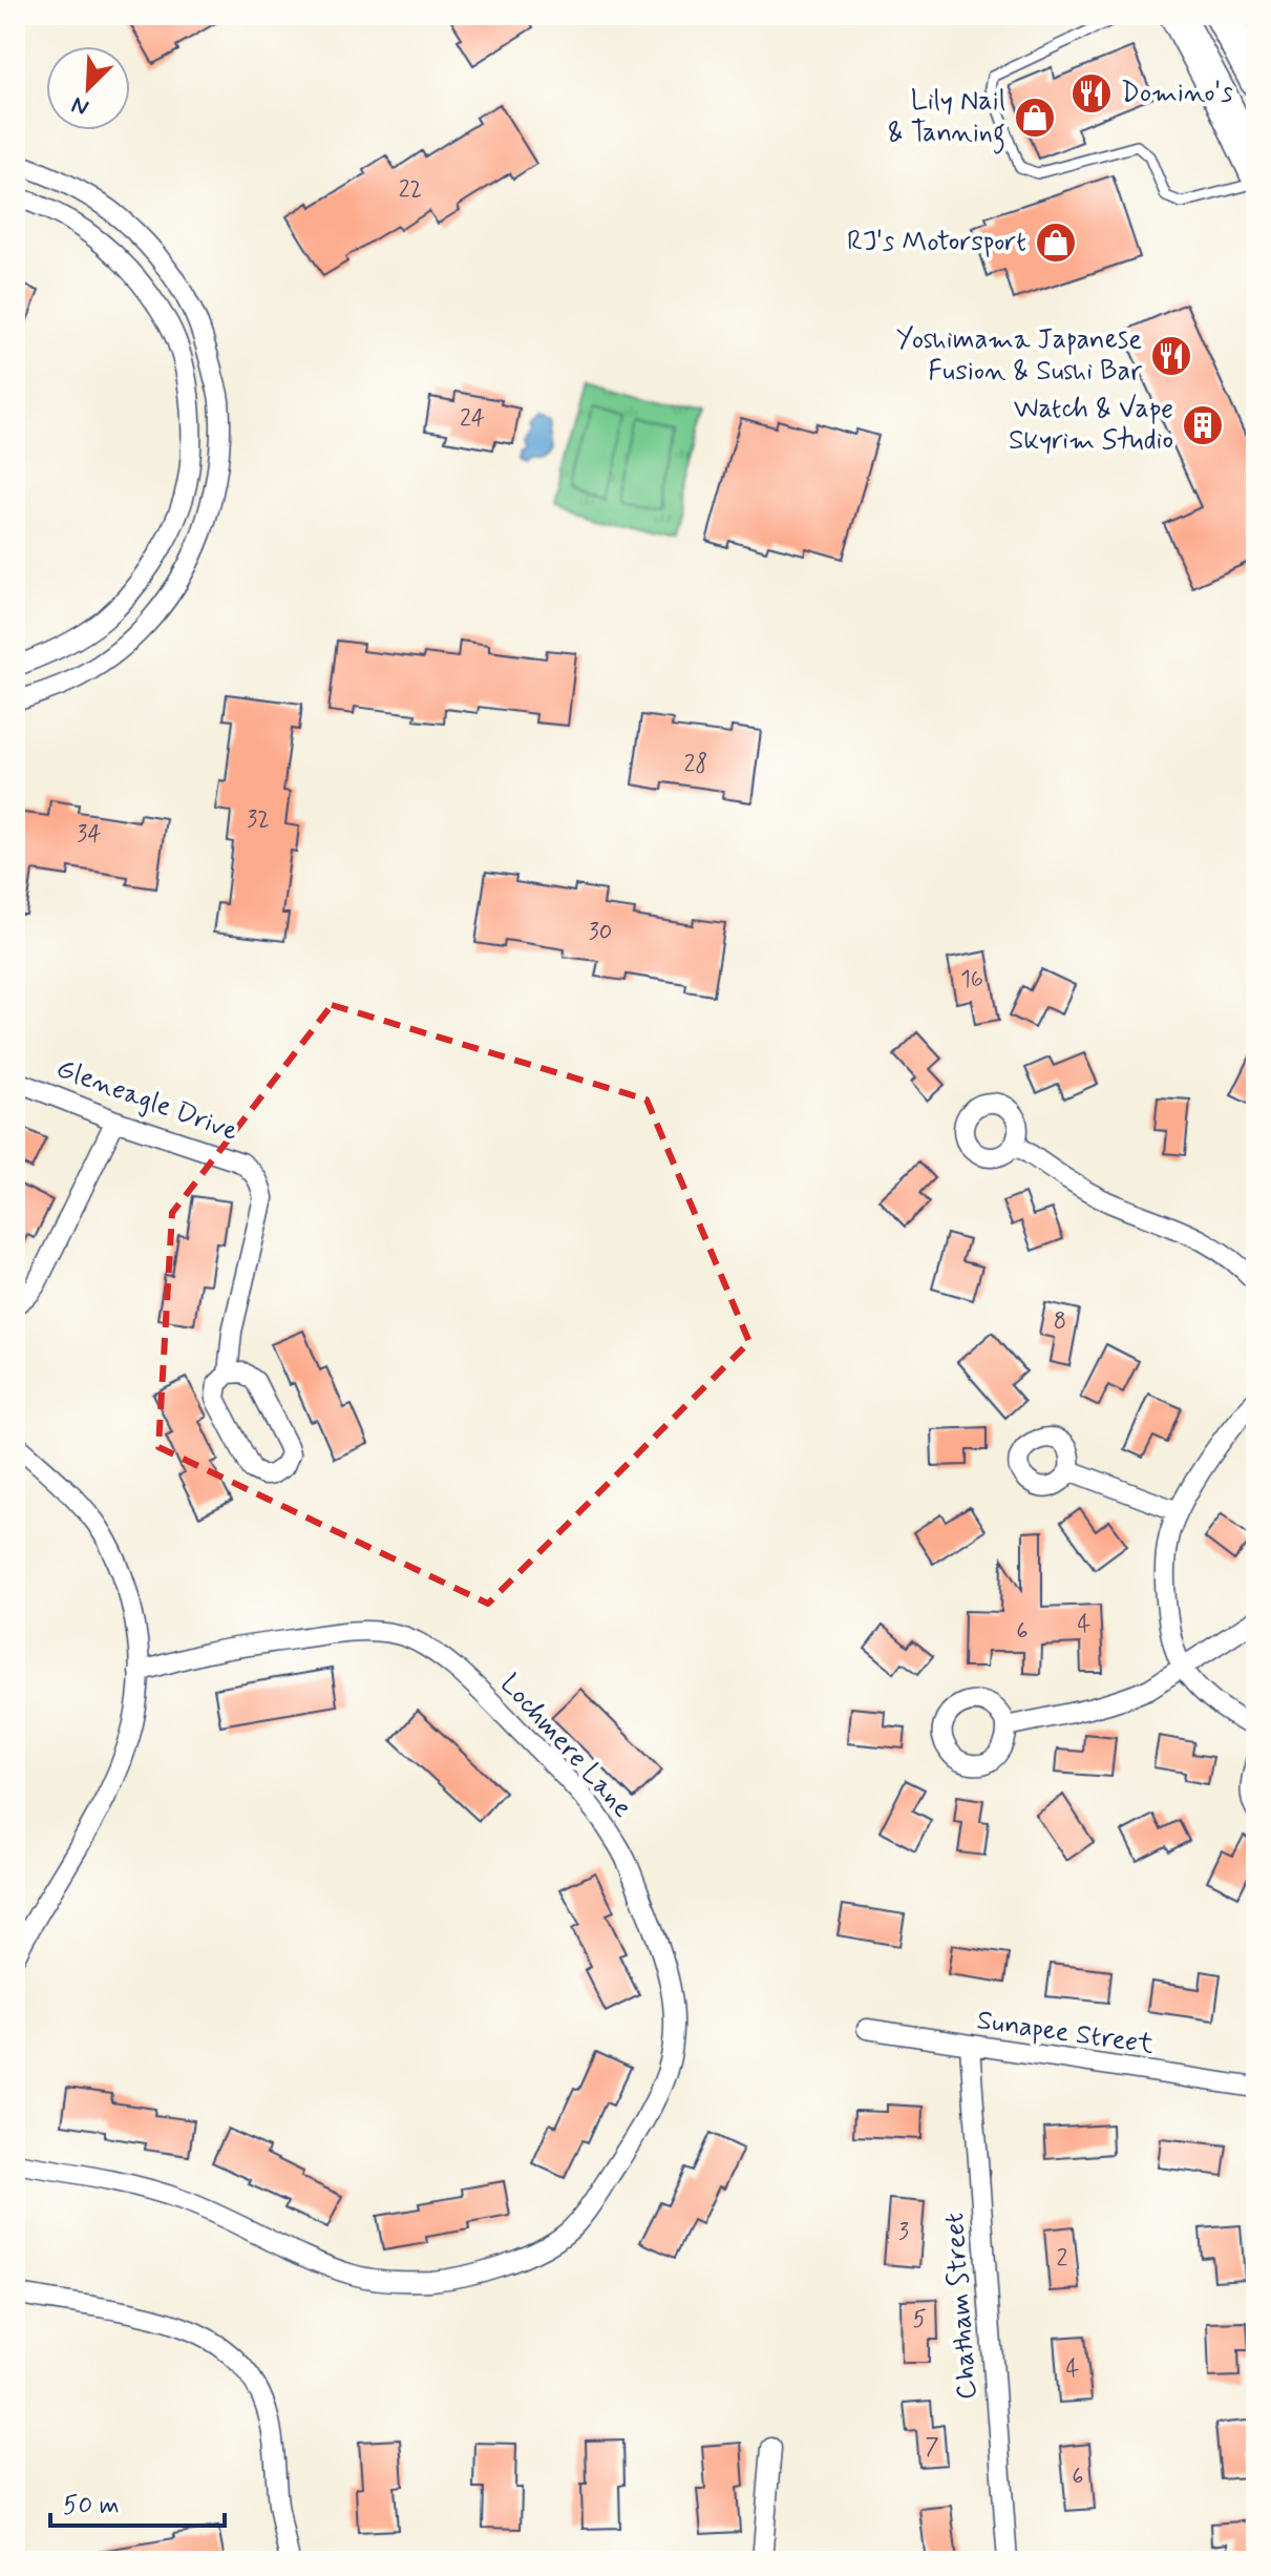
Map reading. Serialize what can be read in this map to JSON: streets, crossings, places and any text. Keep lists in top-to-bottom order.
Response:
{
  "streets": {
    "street": [
      "Gleneagle Drive",
      "Lochmere Lane",
      "Sunapee Street",
      "Chatham Street"
    ]
  },
  "crossings": [
    ["Sunapee Street", "Chatham Street"]
  ],
  "places": {
    "restaurant": ["Domino's", "Yoshimama Japanese Fusion & Sushi Bar"],
    "shop": ["Lily Nail & Tanning", "RJ's Motorsport"],
    "building": ["Watch & Vape Skyrim Studio"]
  },
  "house_numbers": [
    "22",
    "24",
    "28",
    "32",
    "34",
    "30",
    "16",
    "8",
    "4",
    "6",
    "3",
    "2",
    "5",
    "4",
    "7",
    "6"
  ],
  "scale_bar": "50 m",
  "north": "bottom left"
}
